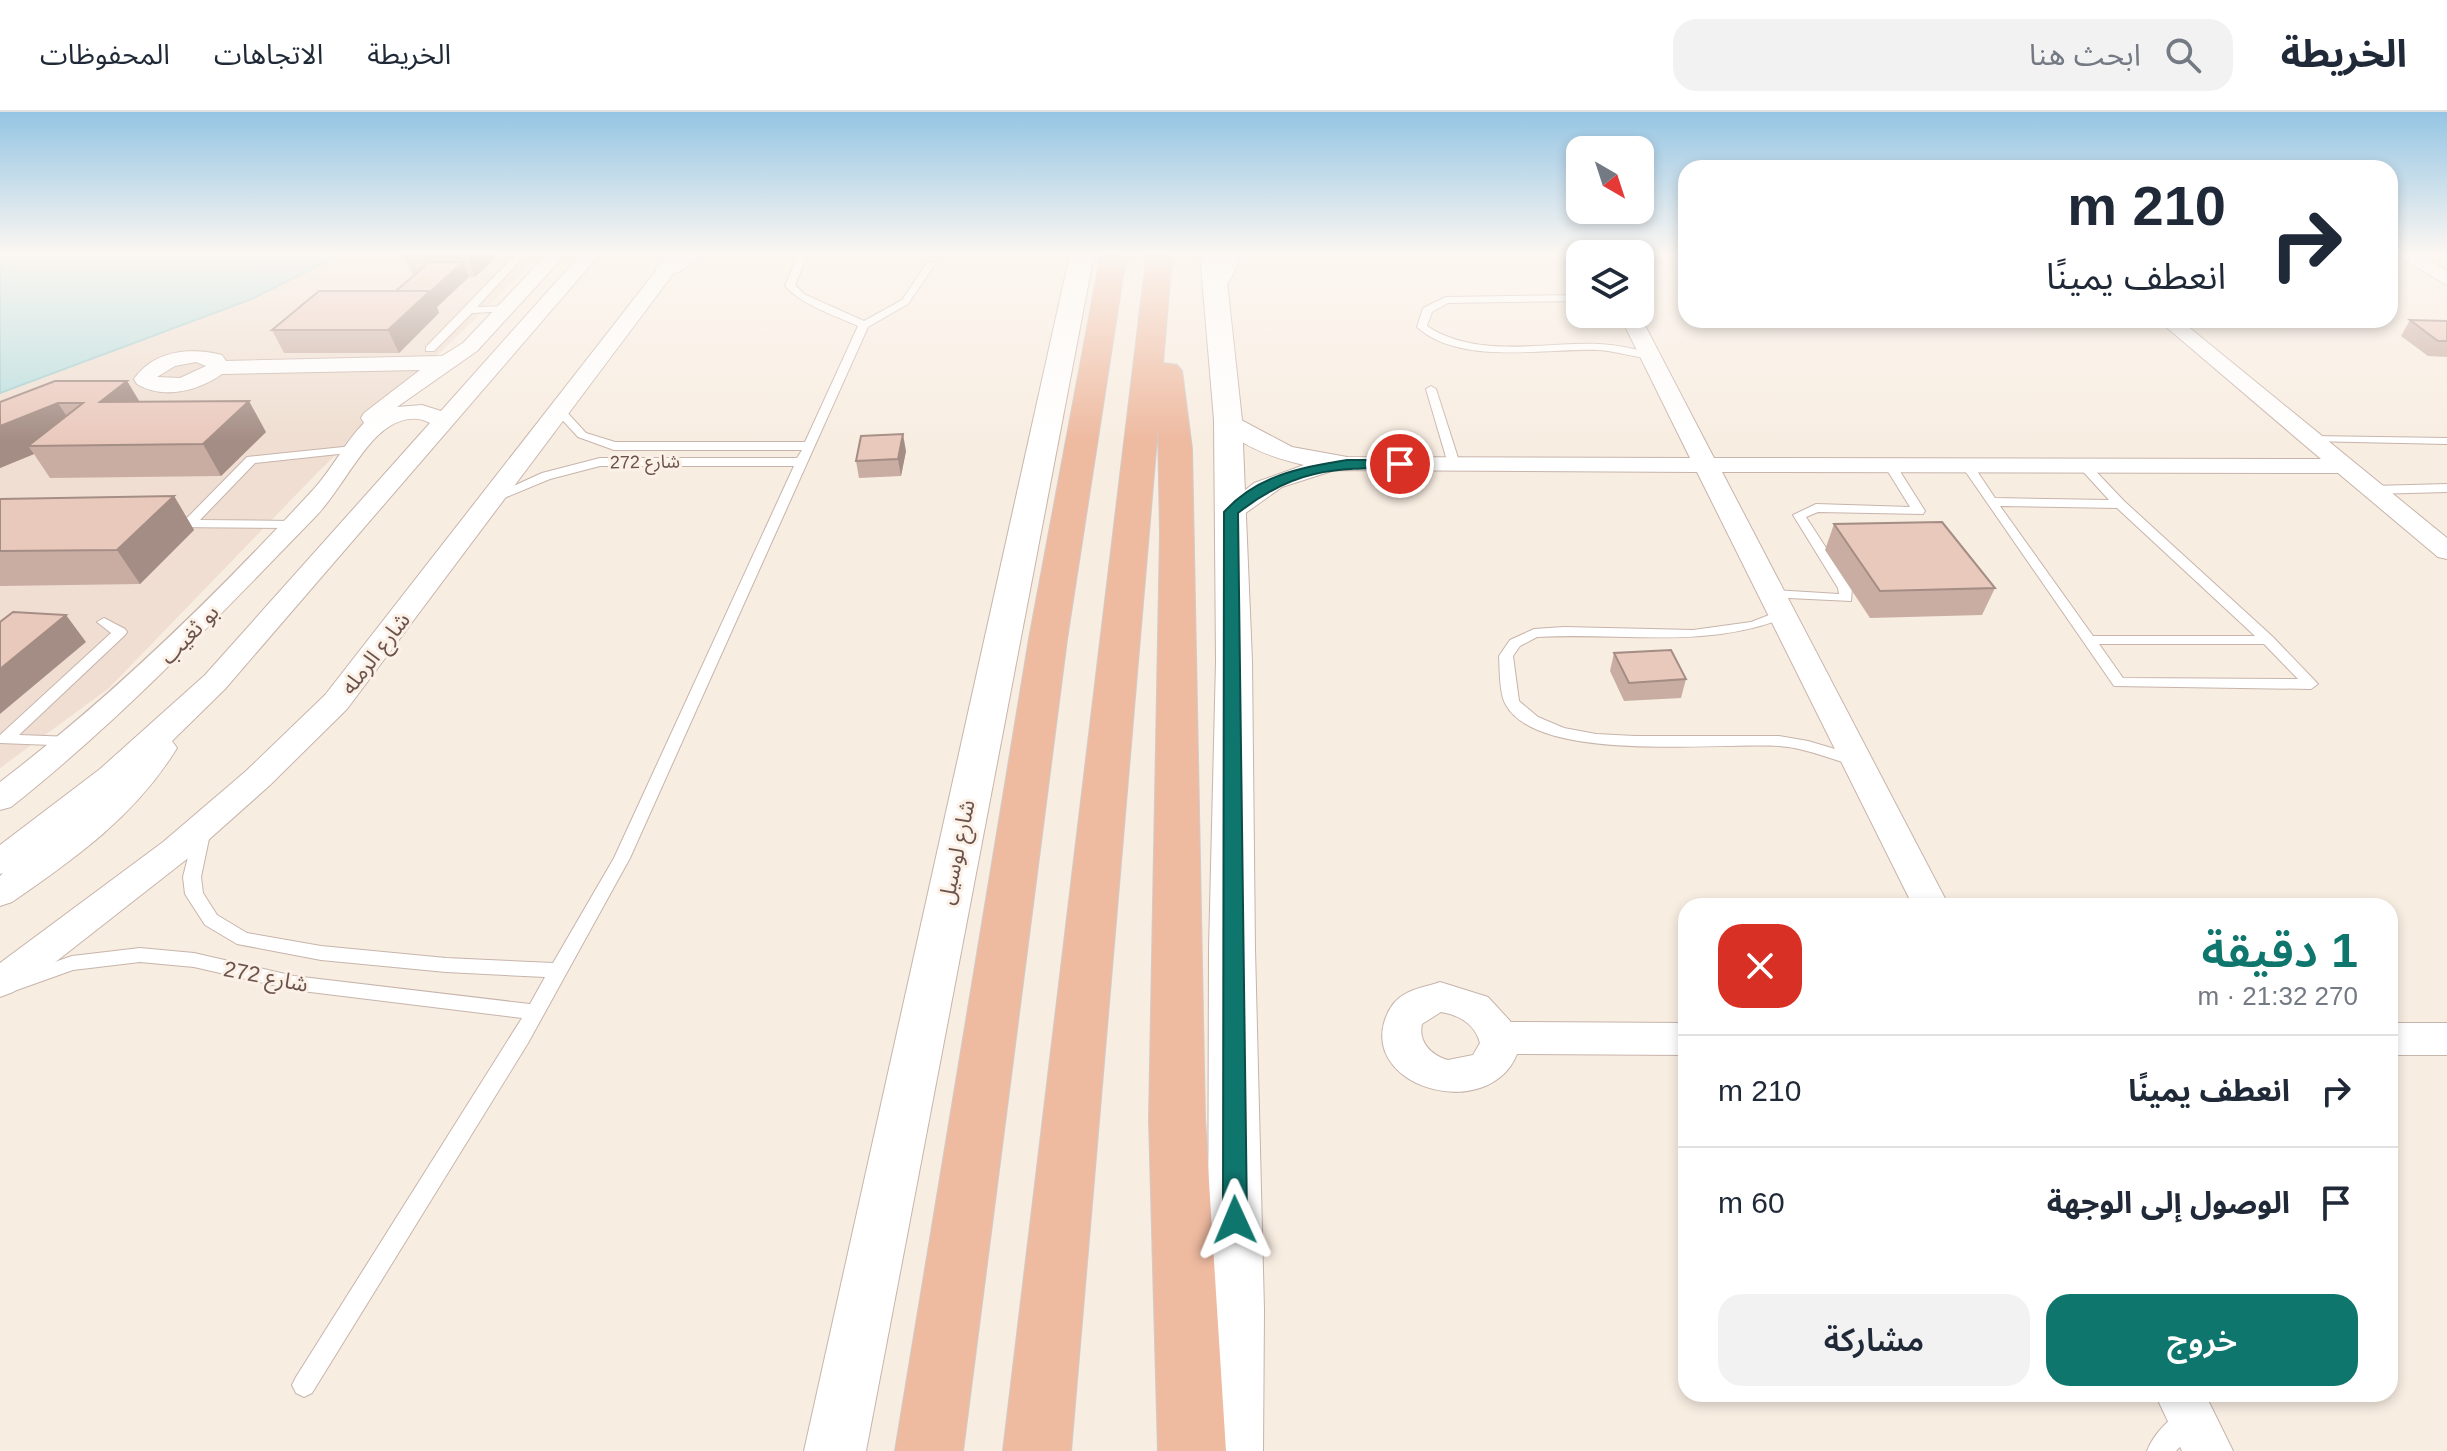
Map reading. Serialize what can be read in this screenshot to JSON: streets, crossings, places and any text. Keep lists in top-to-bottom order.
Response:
{
  "streets": {
    "highway": ["شارع لوسيل"],
    "street": ["بو ثغيب", "شارع الرمله"],
    "lane": ["شارع 272"]
  },
  "crossings": [
    ["شارع 272", "شارع الرمله"]
  ],
  "north": "bottom right",
  "page": {
    "header": "الخريطة",
    "search": "ابحث هنا",
    "nav": ["الخريطة", "الاتجاهات", "المحفوظات"],
    "turn": ["210 m", "انعطف يمينًا"],
    "heading": ["1 دقيقة", "270 m · 21:32"],
    "list": [
      {
        "name": "انعطف يمينًا",
        "value": "210 m"
      },
      {
        "name": "الوصول إلى الوجهة",
        "value": "60 m"
      }
    ],
    "buttons": ["خروج", "مشاركة"]
  }
}
